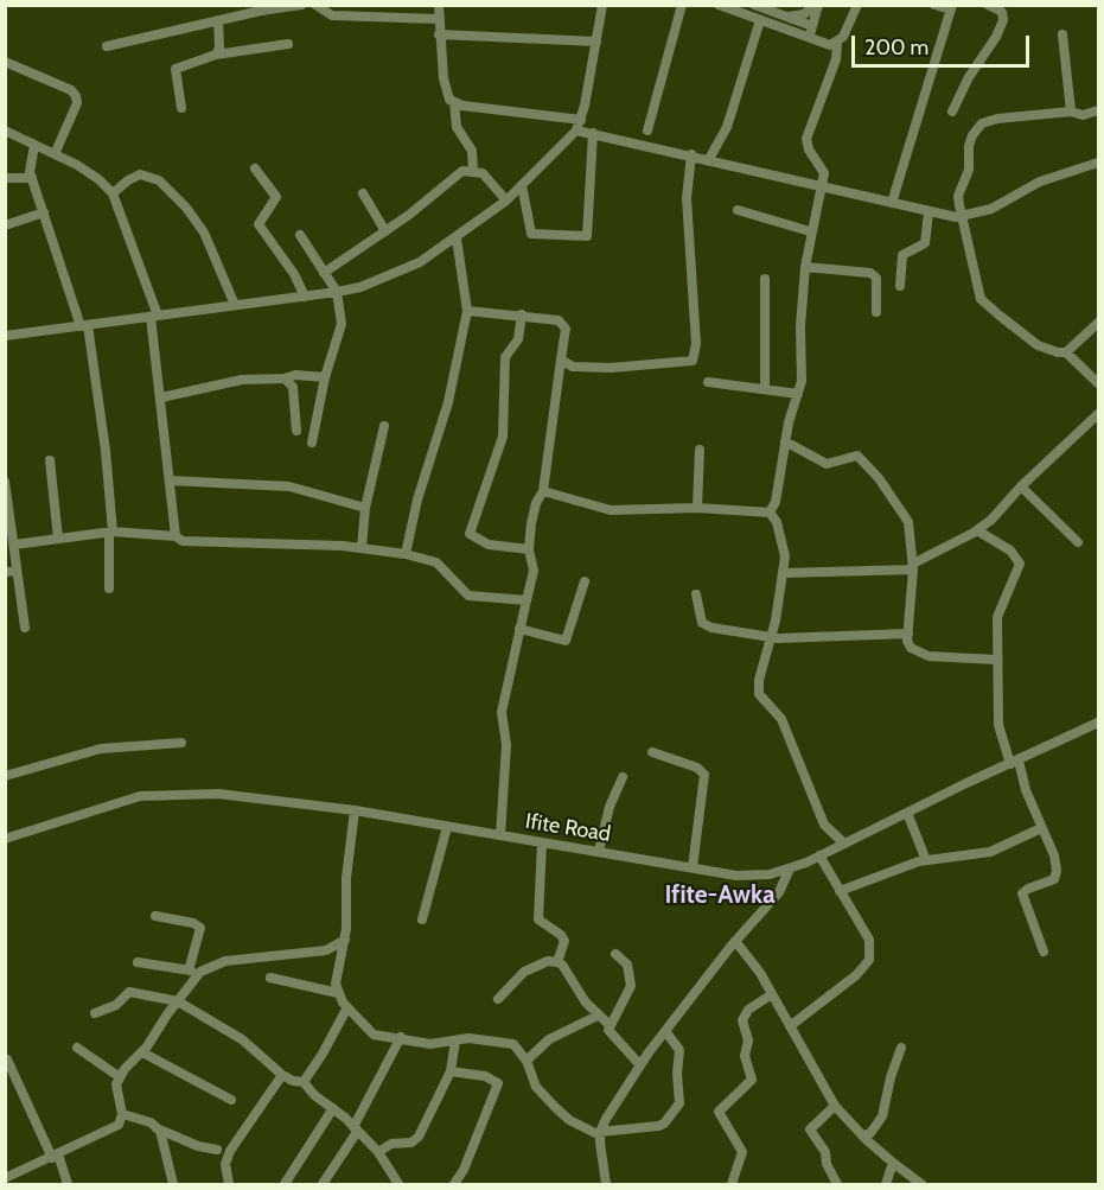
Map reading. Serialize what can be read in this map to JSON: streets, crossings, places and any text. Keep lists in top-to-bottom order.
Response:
{
  "streets": {
    "street": ["Ifite Road"]
  },
  "districts": ["Ifite-Awka"],
  "scale_bar": "200 m"
}
